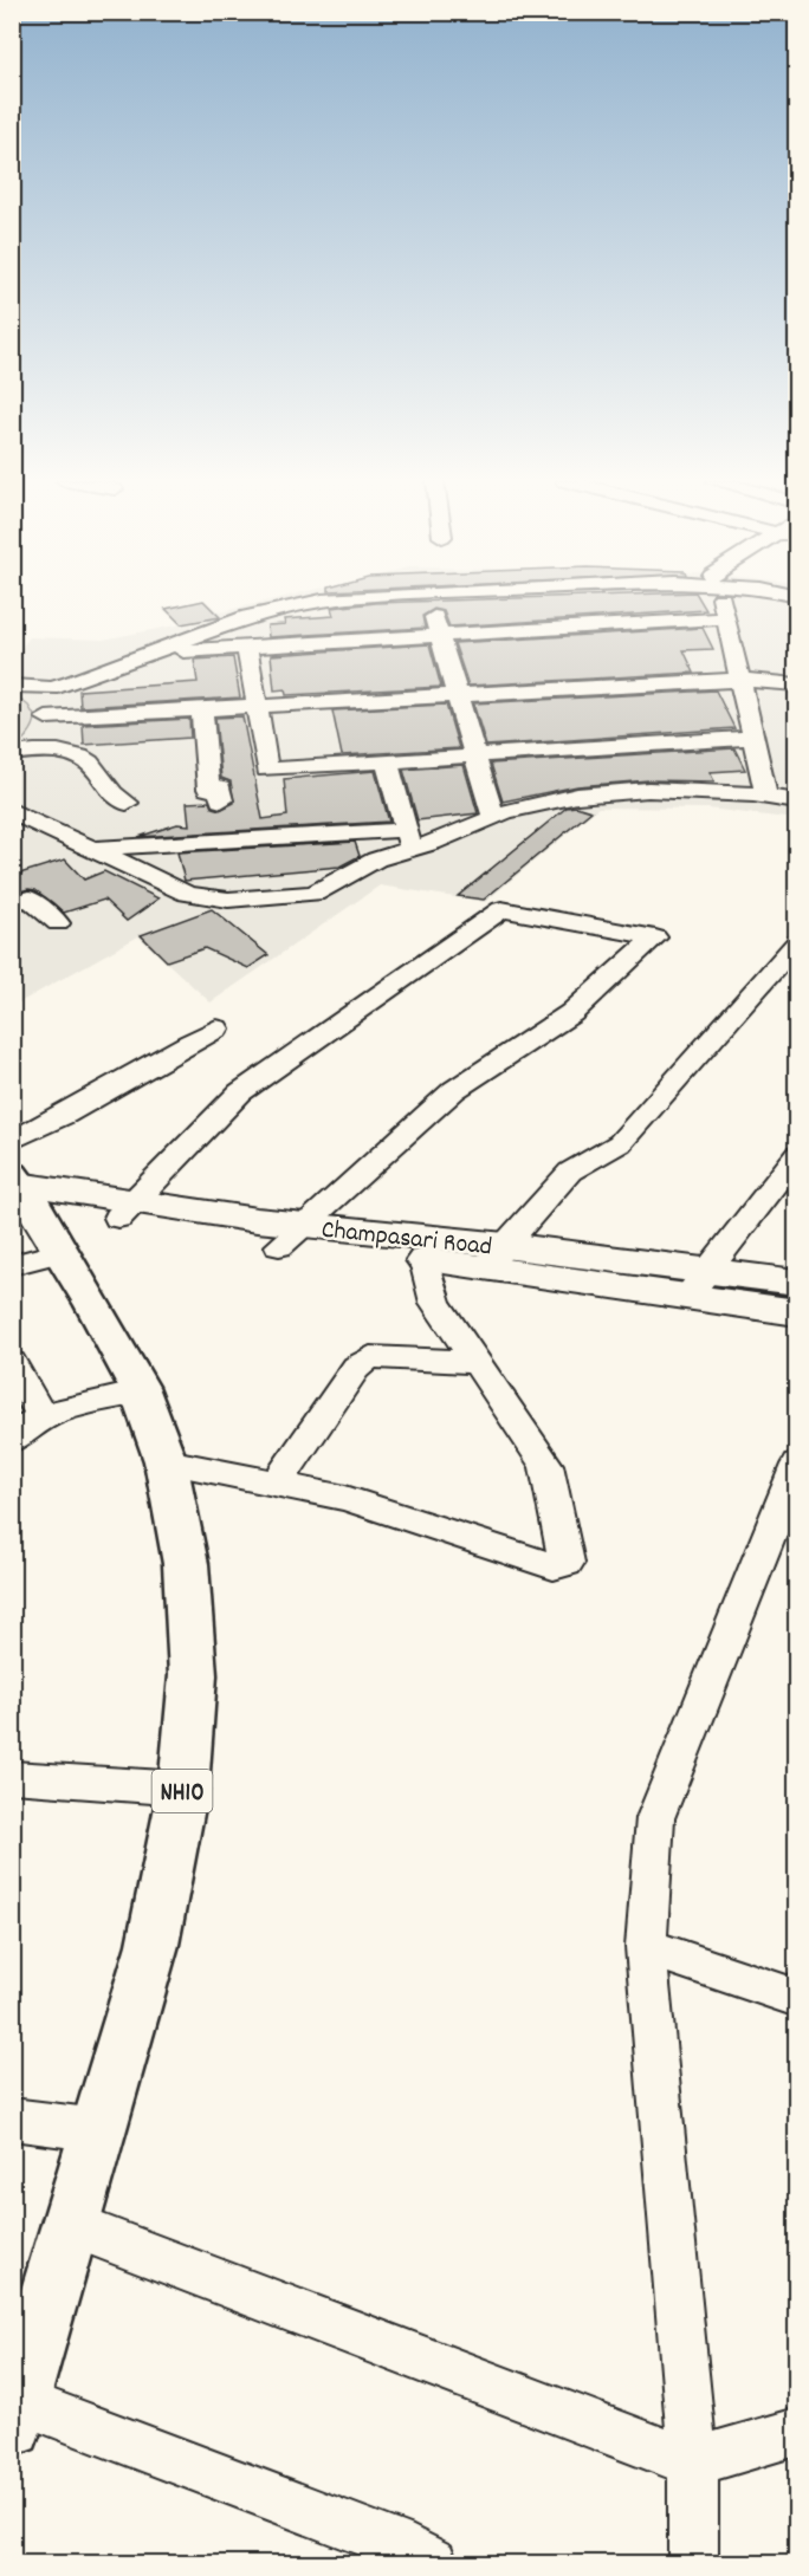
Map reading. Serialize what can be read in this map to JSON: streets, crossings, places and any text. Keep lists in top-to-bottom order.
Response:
{
  "streets": {
    "highway": ["NH10"],
    "main road": ["Champasari Road"]
  },
  "crossings": [
    ["Champasari Road", "NH10"]
  ]
}
